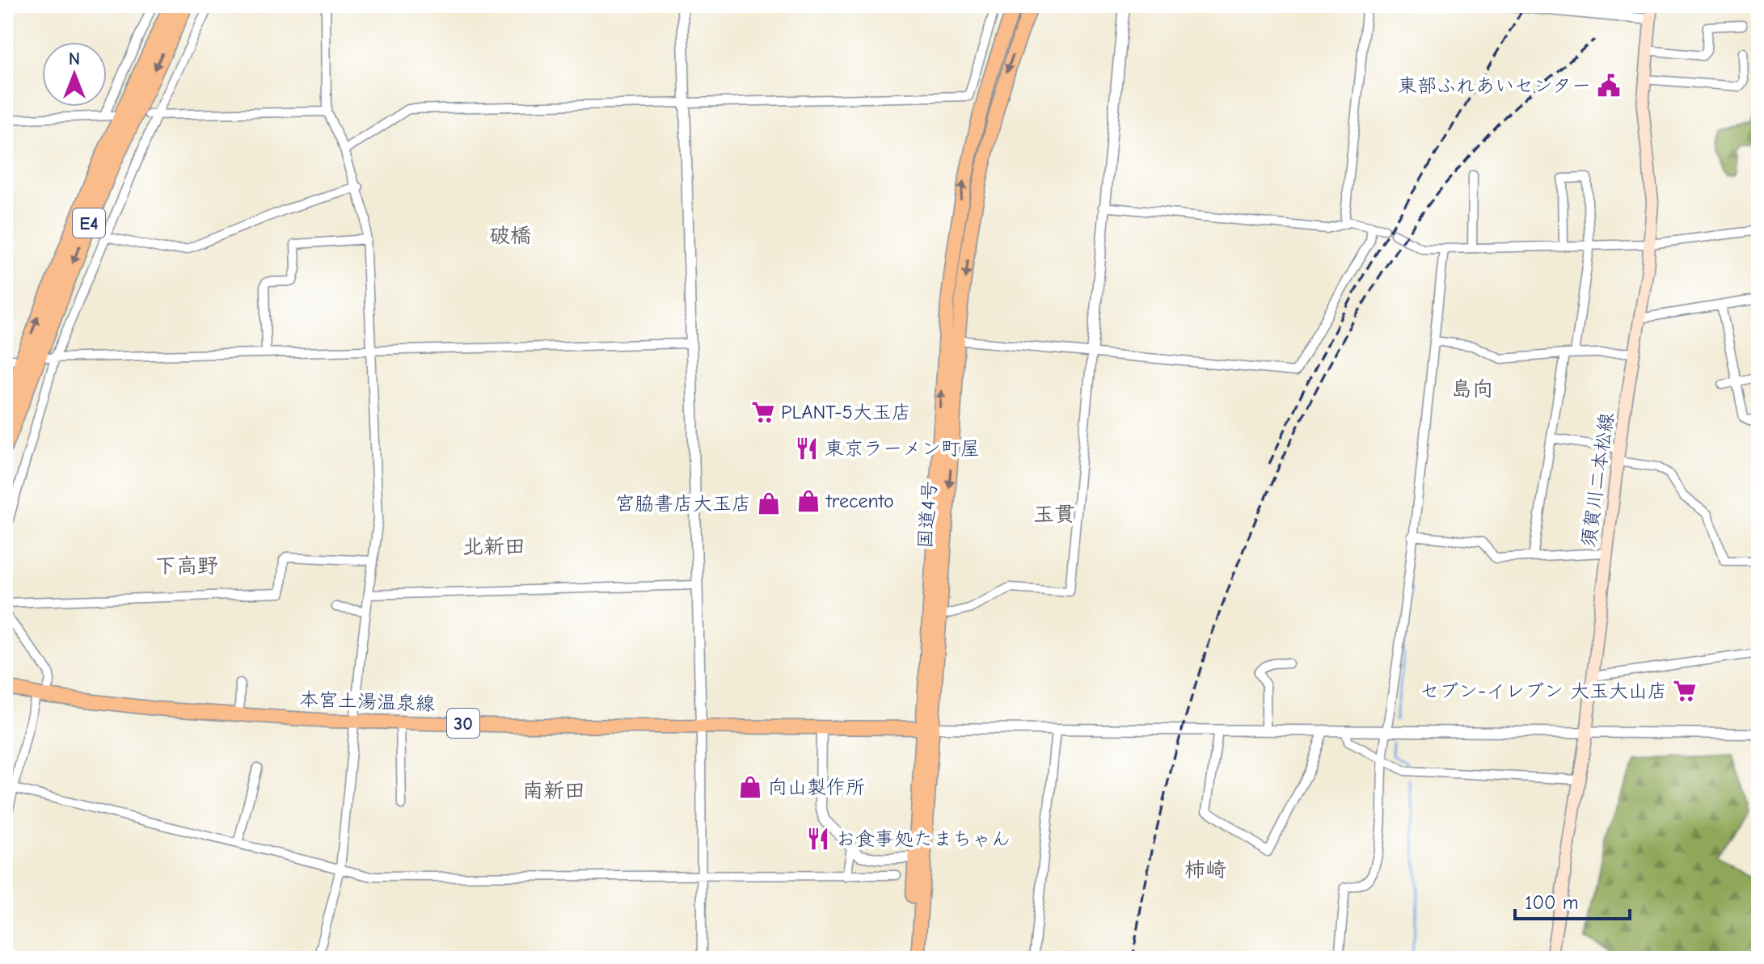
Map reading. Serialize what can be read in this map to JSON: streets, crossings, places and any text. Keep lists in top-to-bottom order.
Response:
{
  "streets": {
    "highway": ["E4"],
    "main road": [
      "須賀川二本松線",
      "国道4号",
      "本宮土湯温泉線",
      "30"
    ]
  },
  "crossings": [
    ["国道4号", "本宮土湯温泉線"]
  ],
  "districts": [
    "破橋",
    "島向",
    "玉貫",
    "北新田",
    "下高野",
    "南新田",
    "柿崎"
  ],
  "places": {
    "public building": ["東部ふれあいセンター"],
    "supermarket": ["PLANT-5大玉店", "セブン-イレブン 大玉大山店"],
    "restaurant": ["東京ラーメン町屋", "お食事処たまちゃん"],
    "shop": ["trecento", "宮脇書店大玉店", "向山製作所"]
  },
  "scale_bar": "100 m",
  "north": "top"
}
